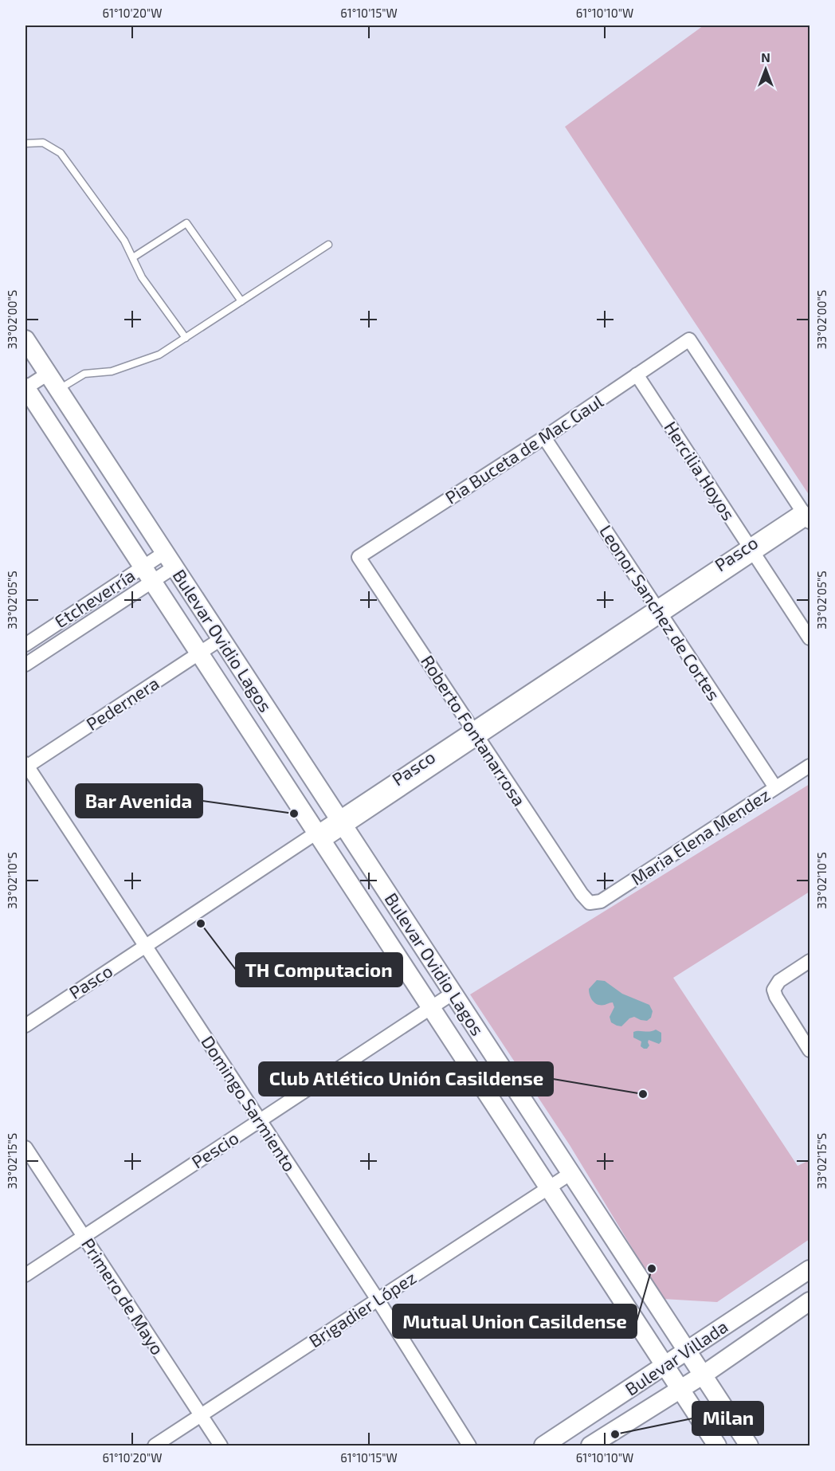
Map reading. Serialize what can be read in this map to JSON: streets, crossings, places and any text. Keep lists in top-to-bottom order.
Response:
{
  "streets": {
    "main road": ["Bulevar Ovidio Lagos", "Bulevar Villada"],
    "street": [
      "Pia Buceta de Mac Gaul",
      "Hercilia Hoyos",
      "Pasco",
      "Etcheverría",
      "Leonor Sanchez de Cortes",
      "Pedernera",
      "Roberto Fontanarrosa",
      "Maria Elena Mendez",
      "Domingo Sarmiento",
      "Pescio",
      "Primero de Mayo",
      "Brigadier López"
    ]
  },
  "crossings": [
    ["Pia Buceta de Mac Gaul", "Hercilia Hoyos"],
    ["Pia Buceta de Mac Gaul", "Pasco"],
    ["Pia Buceta de Mac Gaul", "Leonor Sanchez de Cortes"],
    ["Pia Buceta de Mac Gaul", "Roberto Fontanarrosa"],
    ["Hercilia Hoyos", "Pasco"],
    ["Pasco", "Leonor Sanchez de Cortes"],
    ["Pasco", "Bulevar Ovidio Lagos"],
    ["Pasco", "Roberto Fontanarrosa"],
    ["Pasco", "Domingo Sarmiento"],
    ["Etcheverría", "Bulevar Ovidio Lagos"],
    ["Leonor Sanchez de Cortes", "Maria Elena Mendez"],
    ["Bulevar Ovidio Lagos", "Pedernera"],
    ["Bulevar Ovidio Lagos", "Pescio"],
    ["Bulevar Ovidio Lagos", "Brigadier López"],
    ["Bulevar Ovidio Lagos", "Bulevar Villada"],
    ["Pedernera", "Domingo Sarmiento"],
    ["Roberto Fontanarrosa", "Maria Elena Mendez"],
    ["Domingo Sarmiento", "Pescio"],
    ["Domingo Sarmiento", "Brigadier López"],
    ["Pescio", "Primero de Mayo"],
    ["Primero de Mayo", "Brigadier López"]
  ],
  "places": [
    "Bar Avenida",
    "TH Computacion",
    "Club Atlético Unión Casildense",
    "Mutual Union Casildense",
    "Milan"
  ],
  "north": "top",
  "coordinates": [
    "61°10'20\"W",
    "61°10'15\"W",
    "61°10'10\"W",
    "33°02'00\"S",
    "33°02'05\"S",
    "33°02'10\"S",
    "33°02'15\"S"
  ]
}
